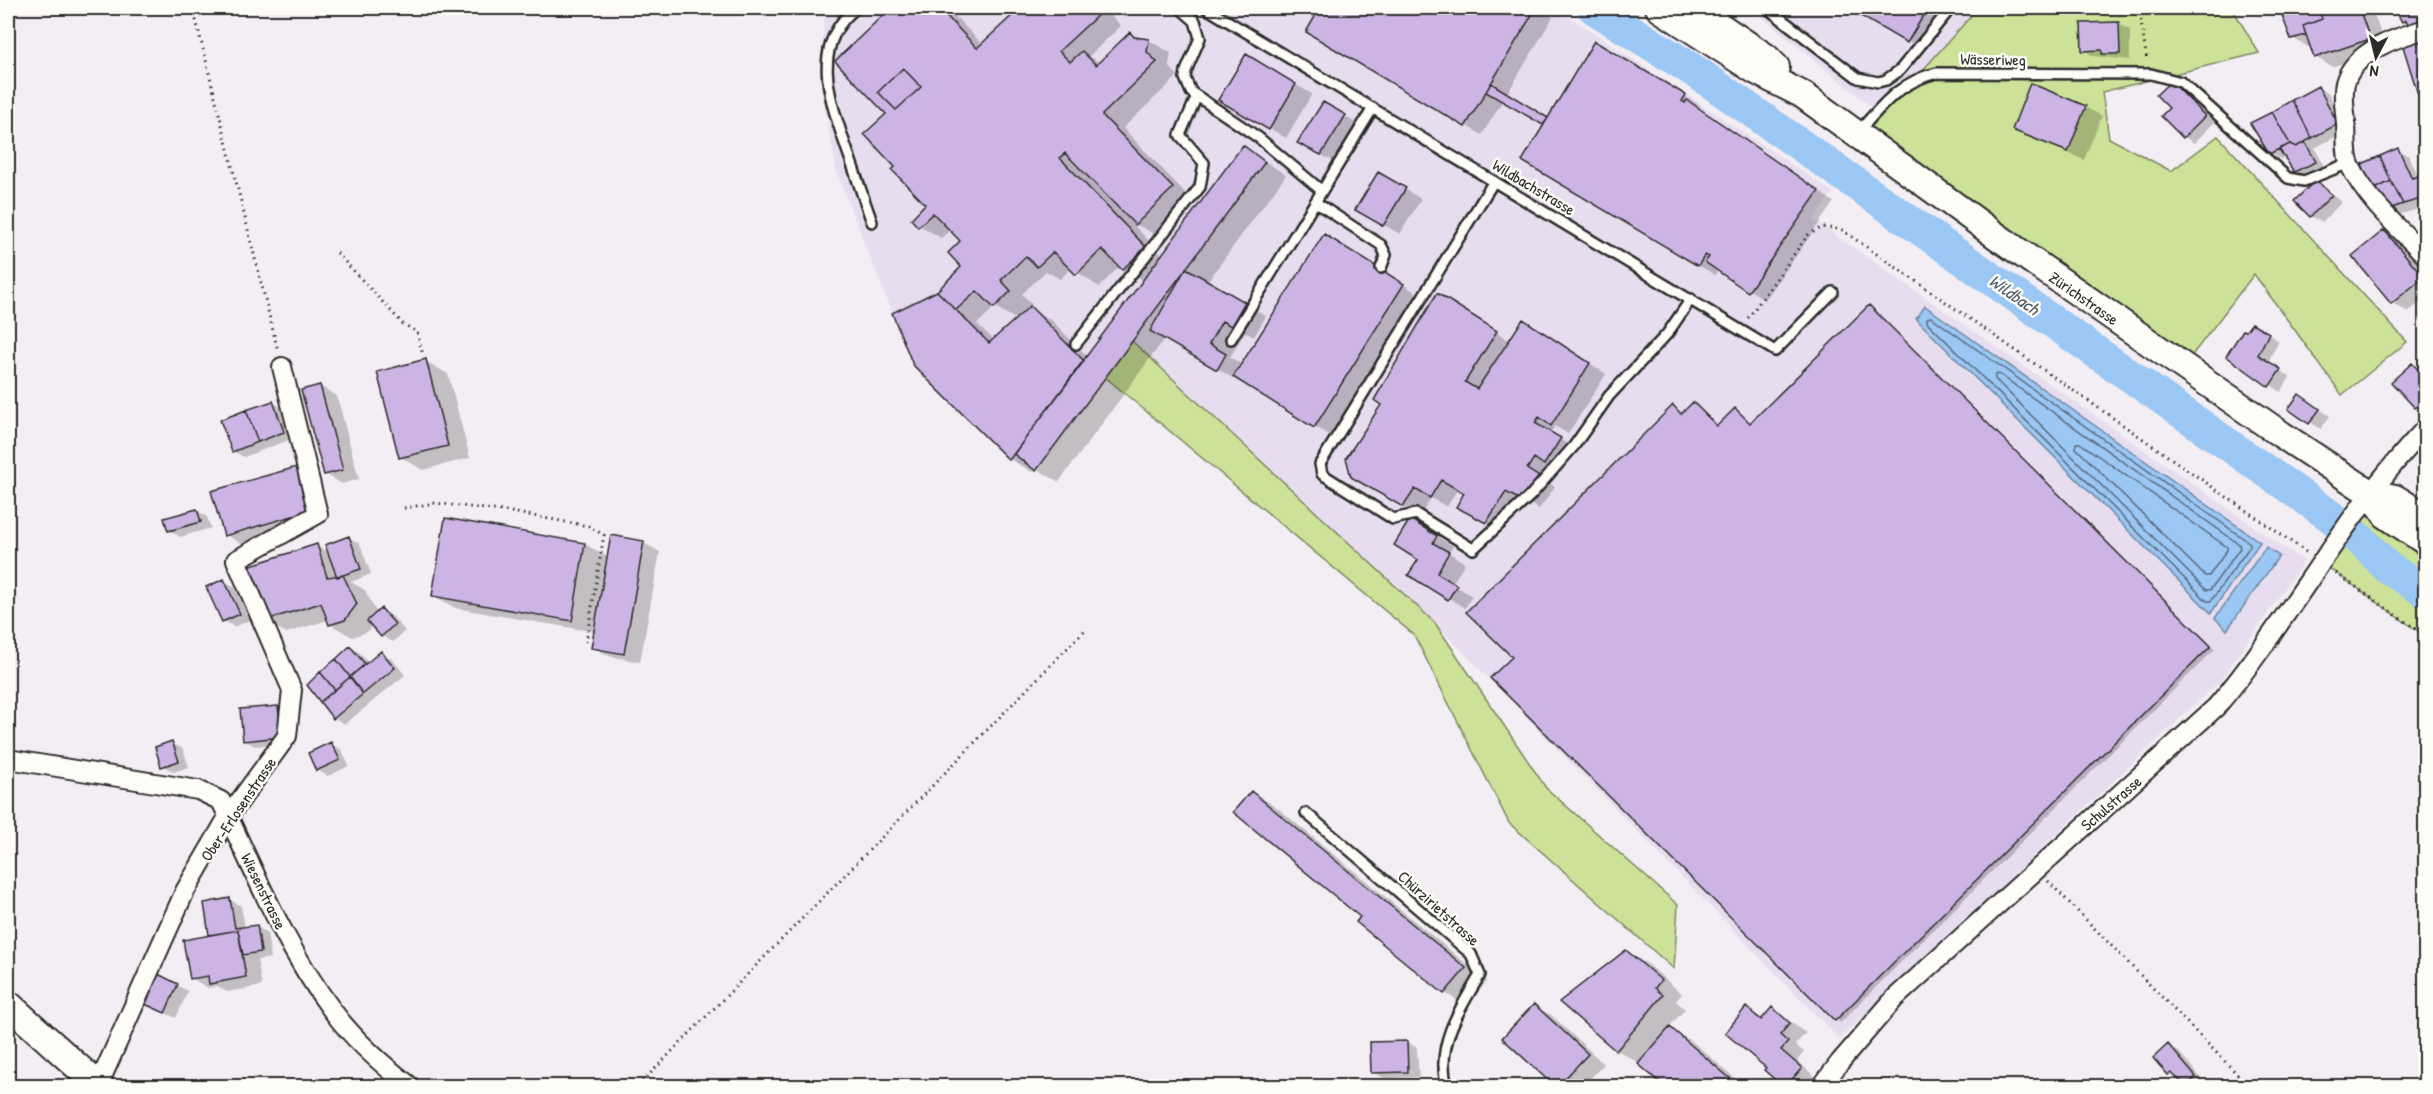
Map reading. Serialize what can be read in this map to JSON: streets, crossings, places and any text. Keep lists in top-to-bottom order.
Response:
{
  "streets": {
    "main road": ["Zürichstrasse"],
    "street": ["Schulstrasse", "Ober-Erlosenstrasse", "Wiesenstrasse"],
    "lane": ["Wässeriweg", "Wildbachstrasse", "Chürzirietstrasse"]
  },
  "crossings": [
    ["Wässeriweg", "Zürichstrasse"],
    ["Zürichstrasse", "Schulstrasse"],
    ["Ober-Erlosenstrasse", "Wiesenstrasse"]
  ],
  "water": ["Wildbach"],
  "north": "bottom"
}
